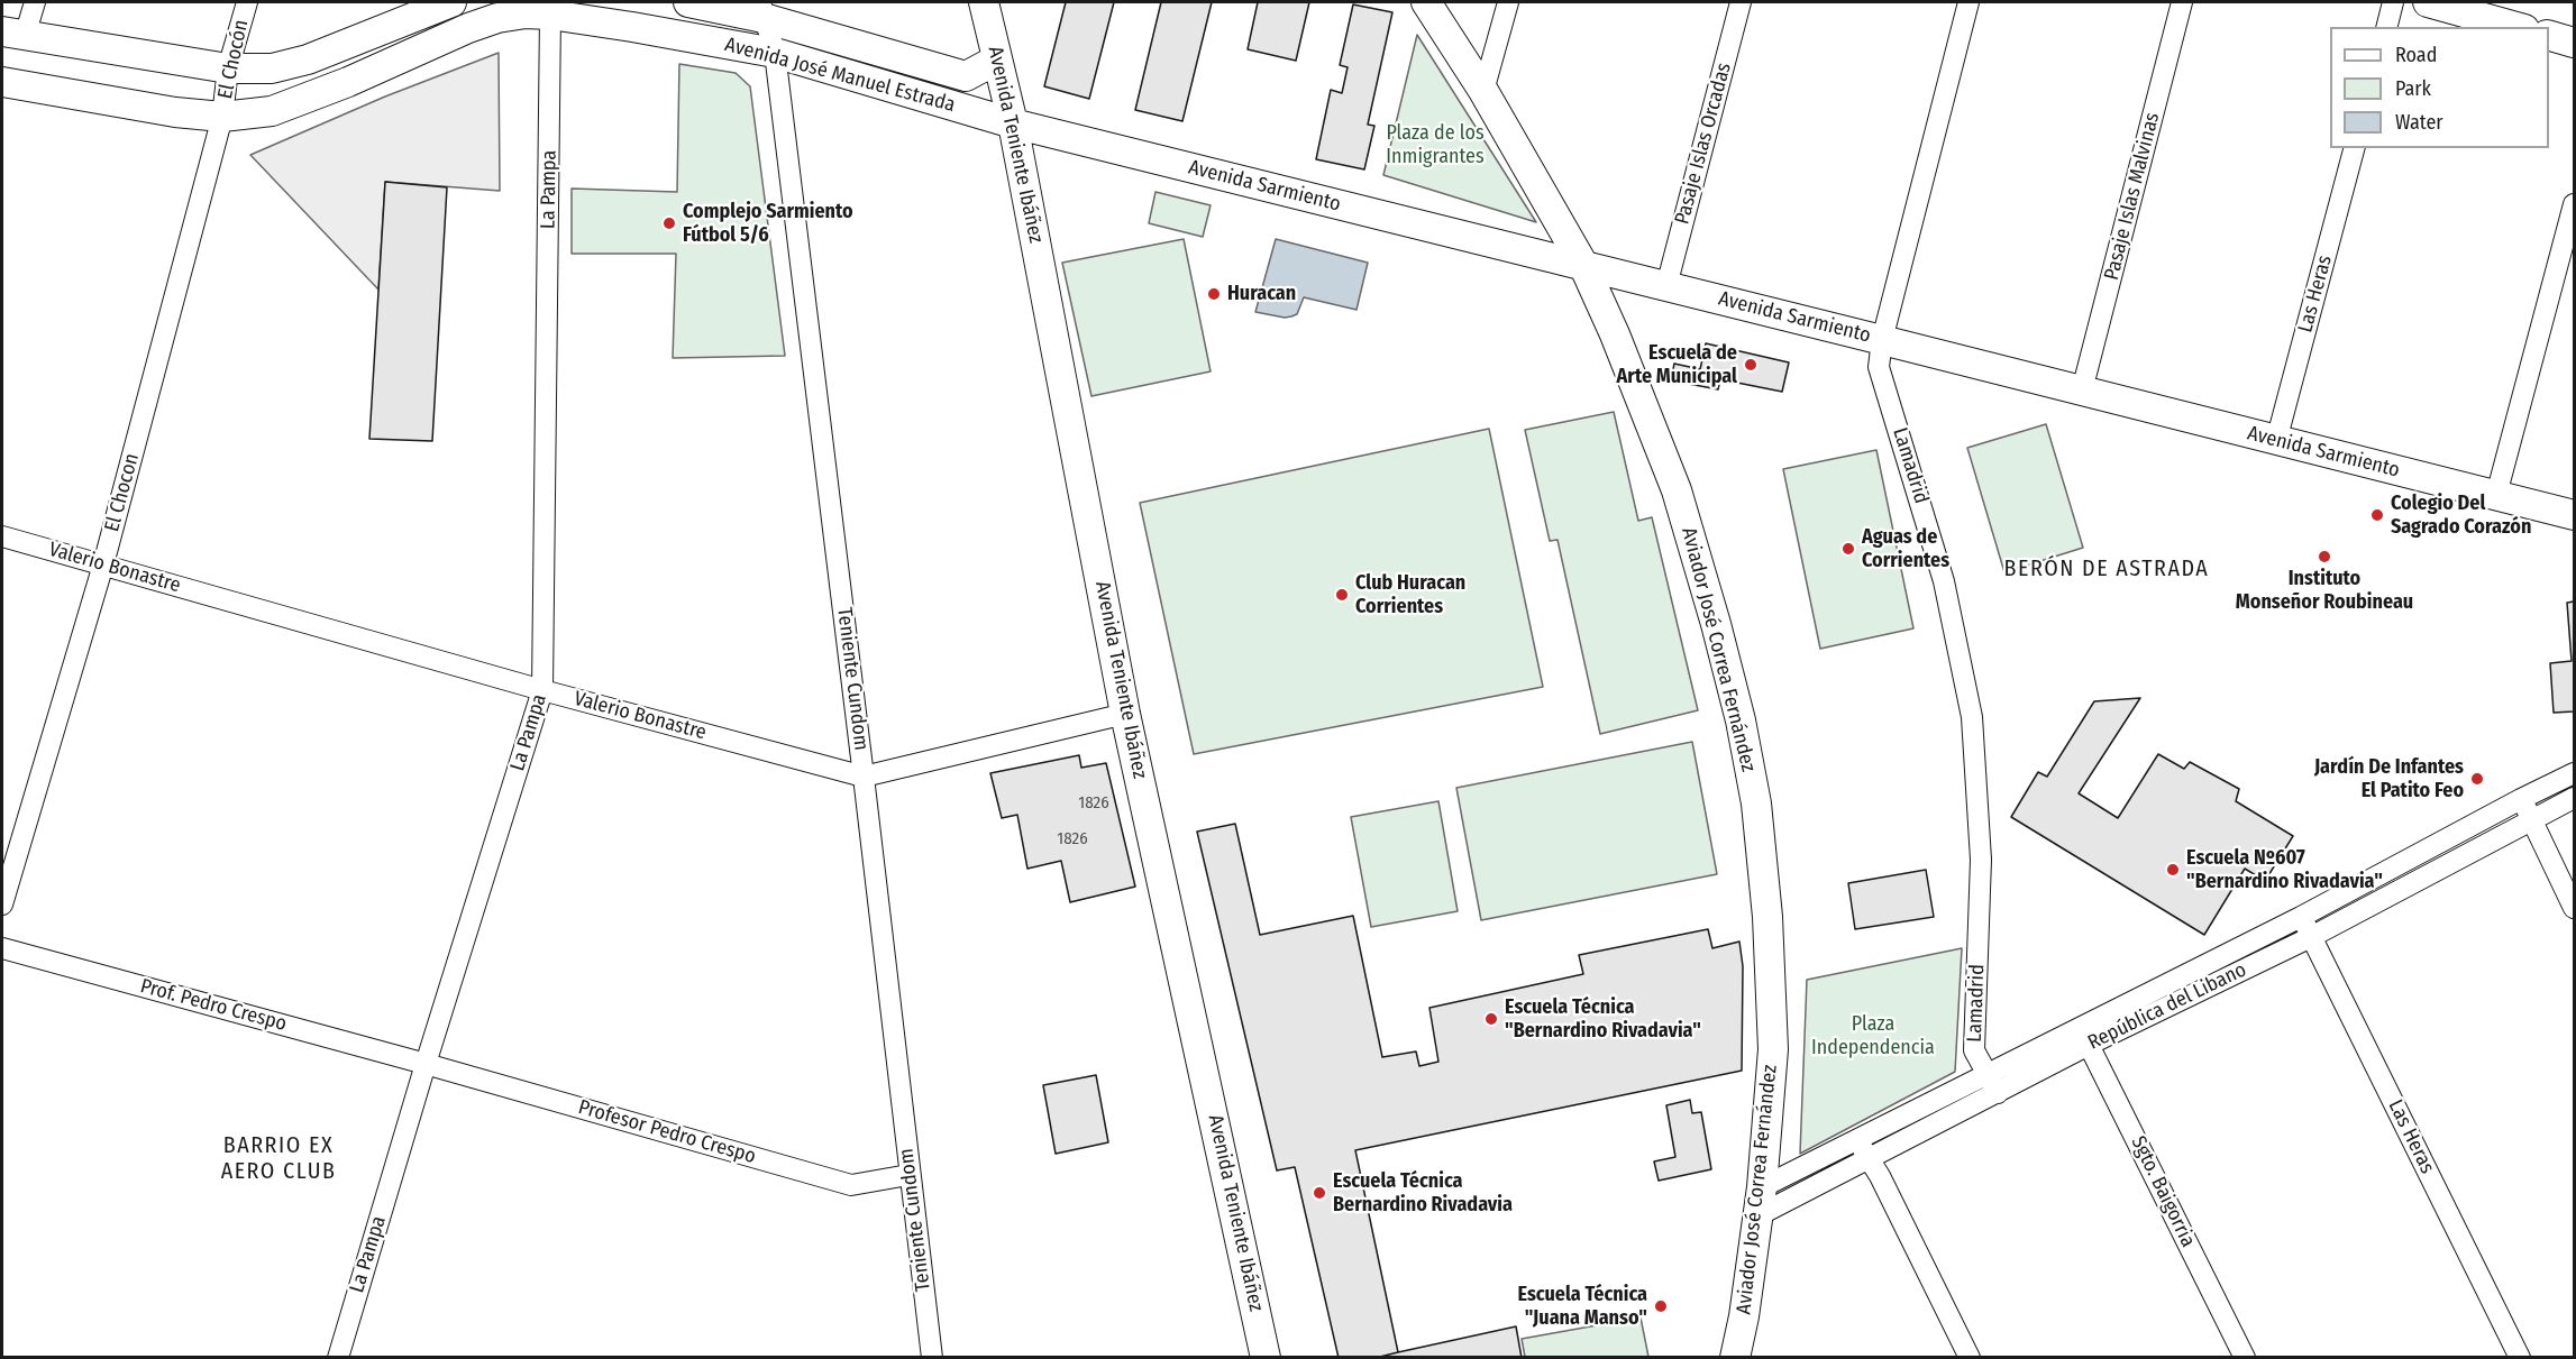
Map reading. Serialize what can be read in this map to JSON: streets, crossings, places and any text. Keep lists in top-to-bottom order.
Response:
{
  "streets": {
    "main road": [
      "Avenida José Manuel Estrada",
      "Avenida Teniente Ibáñez",
      "Avenida Sarmiento",
      "Aviador José Correa Fernández"
    ],
    "street": [
      "El Chocón",
      "Pasaje Islas Orcadas",
      "La Pampa",
      "Pasaje Islas Malvinas",
      "Las Heras",
      "Lamadrid",
      "El Chocon",
      "Valerio Bonastre",
      "Teniente Cundom",
      "Prof. Pedro Crespo",
      "República del Libano",
      "Profesor Pedro Crespo",
      "Sgto. Baigorria"
    ]
  },
  "crossings": [
    ["El Chocón", "Avenida José Manuel Estrada"],
    ["El Chocón", "El Chocon"],
    ["Avenida José Manuel Estrada", "Avenida Teniente Ibáñez"],
    ["Avenida José Manuel Estrada", "Avenida Sarmiento"],
    ["Avenida José Manuel Estrada", "La Pampa"],
    ["Avenida José Manuel Estrada", "El Chocon"],
    ["Avenida José Manuel Estrada", "Teniente Cundom"],
    ["Pasaje Islas Orcadas", "Avenida Sarmiento"],
    ["Avenida Teniente Ibáñez", "Avenida Sarmiento"],
    ["Avenida Teniente Ibáñez", "Valerio Bonastre"],
    ["Avenida Sarmiento", "Pasaje Islas Malvinas"],
    ["Avenida Sarmiento", "Las Heras"],
    ["Avenida Sarmiento", "Lamadrid"],
    ["Avenida Sarmiento", "Aviador José Correa Fernández"],
    ["La Pampa", "Valerio Bonastre"],
    ["La Pampa", "Prof. Pedro Crespo"],
    ["La Pampa", "Profesor Pedro Crespo"],
    ["Las Heras", "República del Libano"],
    ["Lamadrid", "República del Libano"],
    ["El Chocon", "Valerio Bonastre"],
    ["Valerio Bonastre", "Teniente Cundom"],
    ["Aviador José Correa Fernández", "República del Libano"],
    ["Teniente Cundom", "Profesor Pedro Crespo"],
    ["Prof. Pedro Crespo", "Profesor Pedro Crespo"],
    ["República del Libano", "Sgto. Baigorria"]
  ],
  "districts": ["BERÓN DE ASTRADA", "BARRIO EX AERO CLUB"],
  "parks": ["Plaza de los Inmigrantes", "Plaza Independencia"],
  "places": [
    "Complejo Sarmiento Fútbol 5/6",
    "Huracan",
    "Escuela de Arte Municipal",
    "Colegio Del Sagrado Corazón",
    "Aguas de Corrientes",
    "Instituto Monseñor Roubineau",
    "Club Huracan Corrientes",
    "Jardín De Infantes El Patito Feo",
    "Escuela Nº607 \"Bernardino Rivadavia\"",
    "Escuela Técnica \"Bernardino Rivadavia\"",
    "Escuela Técnica Bernardino Rivadavia",
    "Escuela Técnica \"Juana Manso\""
  ],
  "house_numbers": ["1826", "1826"],
  "legend": ["Road", "Park", "Water"]
}
